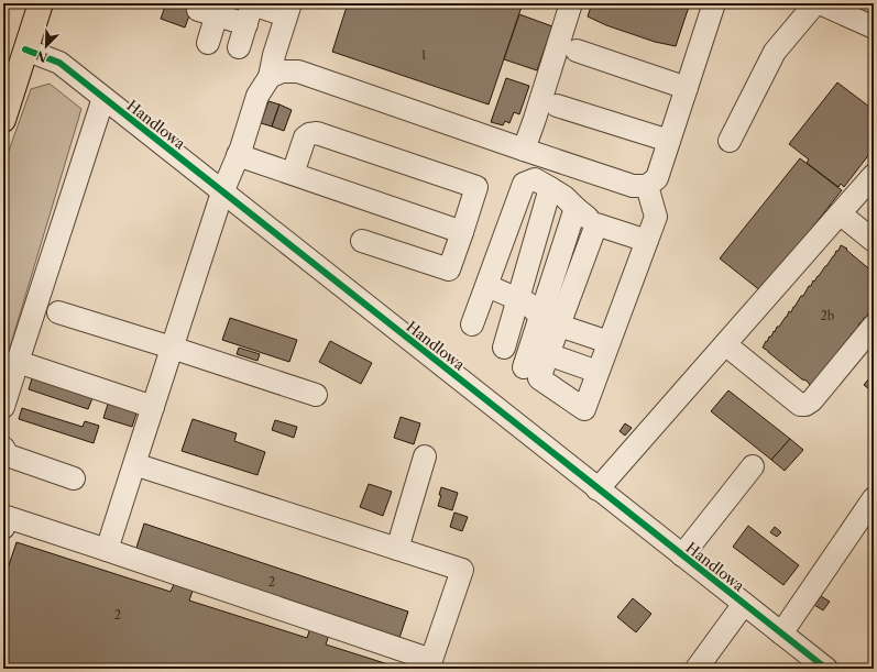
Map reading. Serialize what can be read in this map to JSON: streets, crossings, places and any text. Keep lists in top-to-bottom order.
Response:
{
  "streets": {
    "street": ["Handlowa"]
  },
  "house_numbers": [
    "1",
    "2b",
    "2",
    "2"
  ],
  "north": "bottom left"
}
